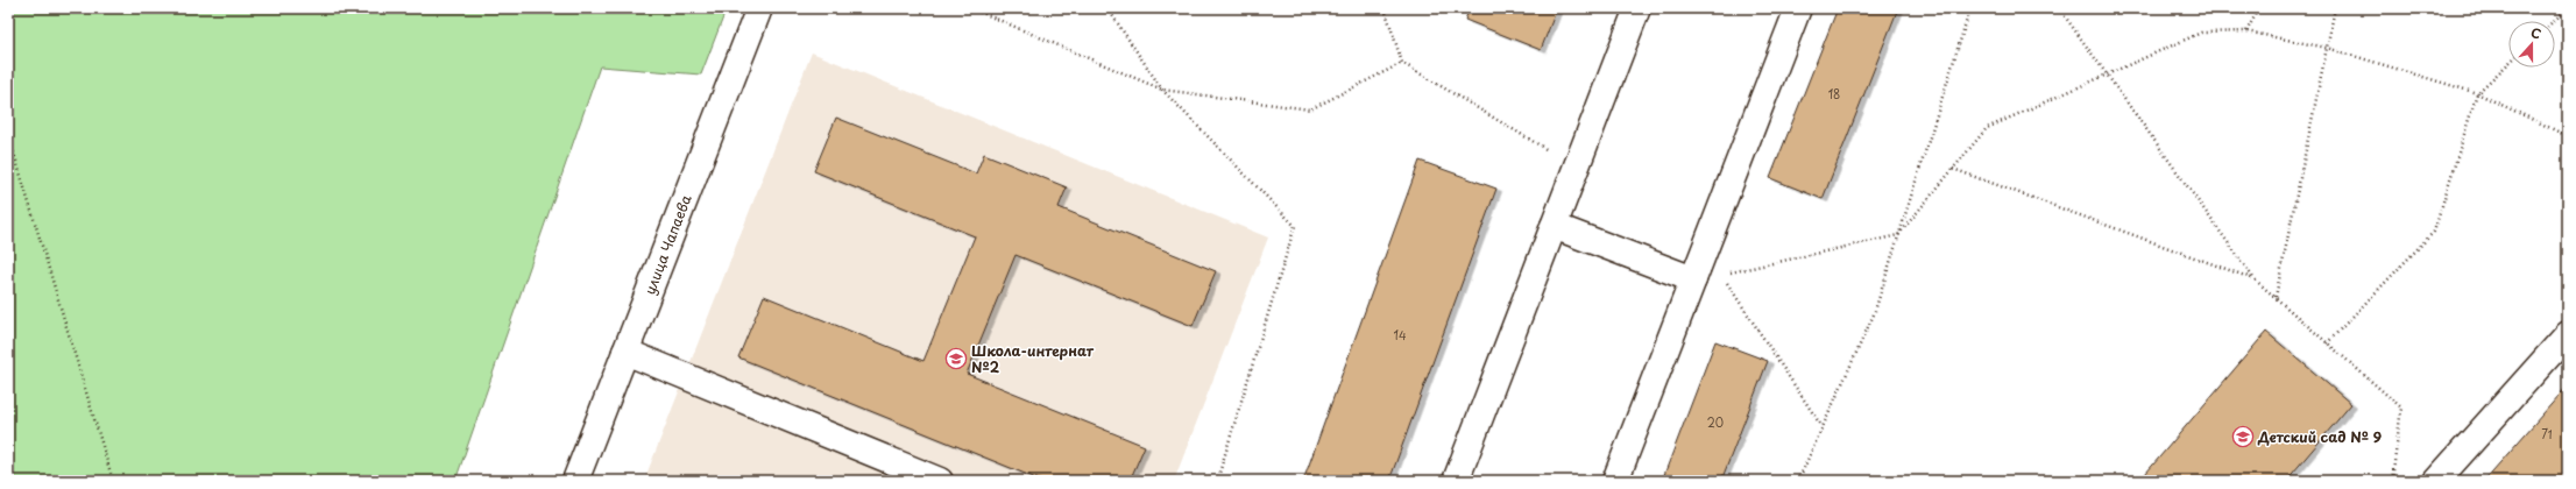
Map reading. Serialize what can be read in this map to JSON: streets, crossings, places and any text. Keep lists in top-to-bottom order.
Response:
{
  "streets": {
    "street": ["улица Чапаева"]
  },
  "places": {
    "school or university": ["Школа-интернат №2", "Детский сад № 9"]
  },
  "house_numbers": [
    "18",
    "14",
    "20",
    "71"
  ],
  "north": "top"
}
